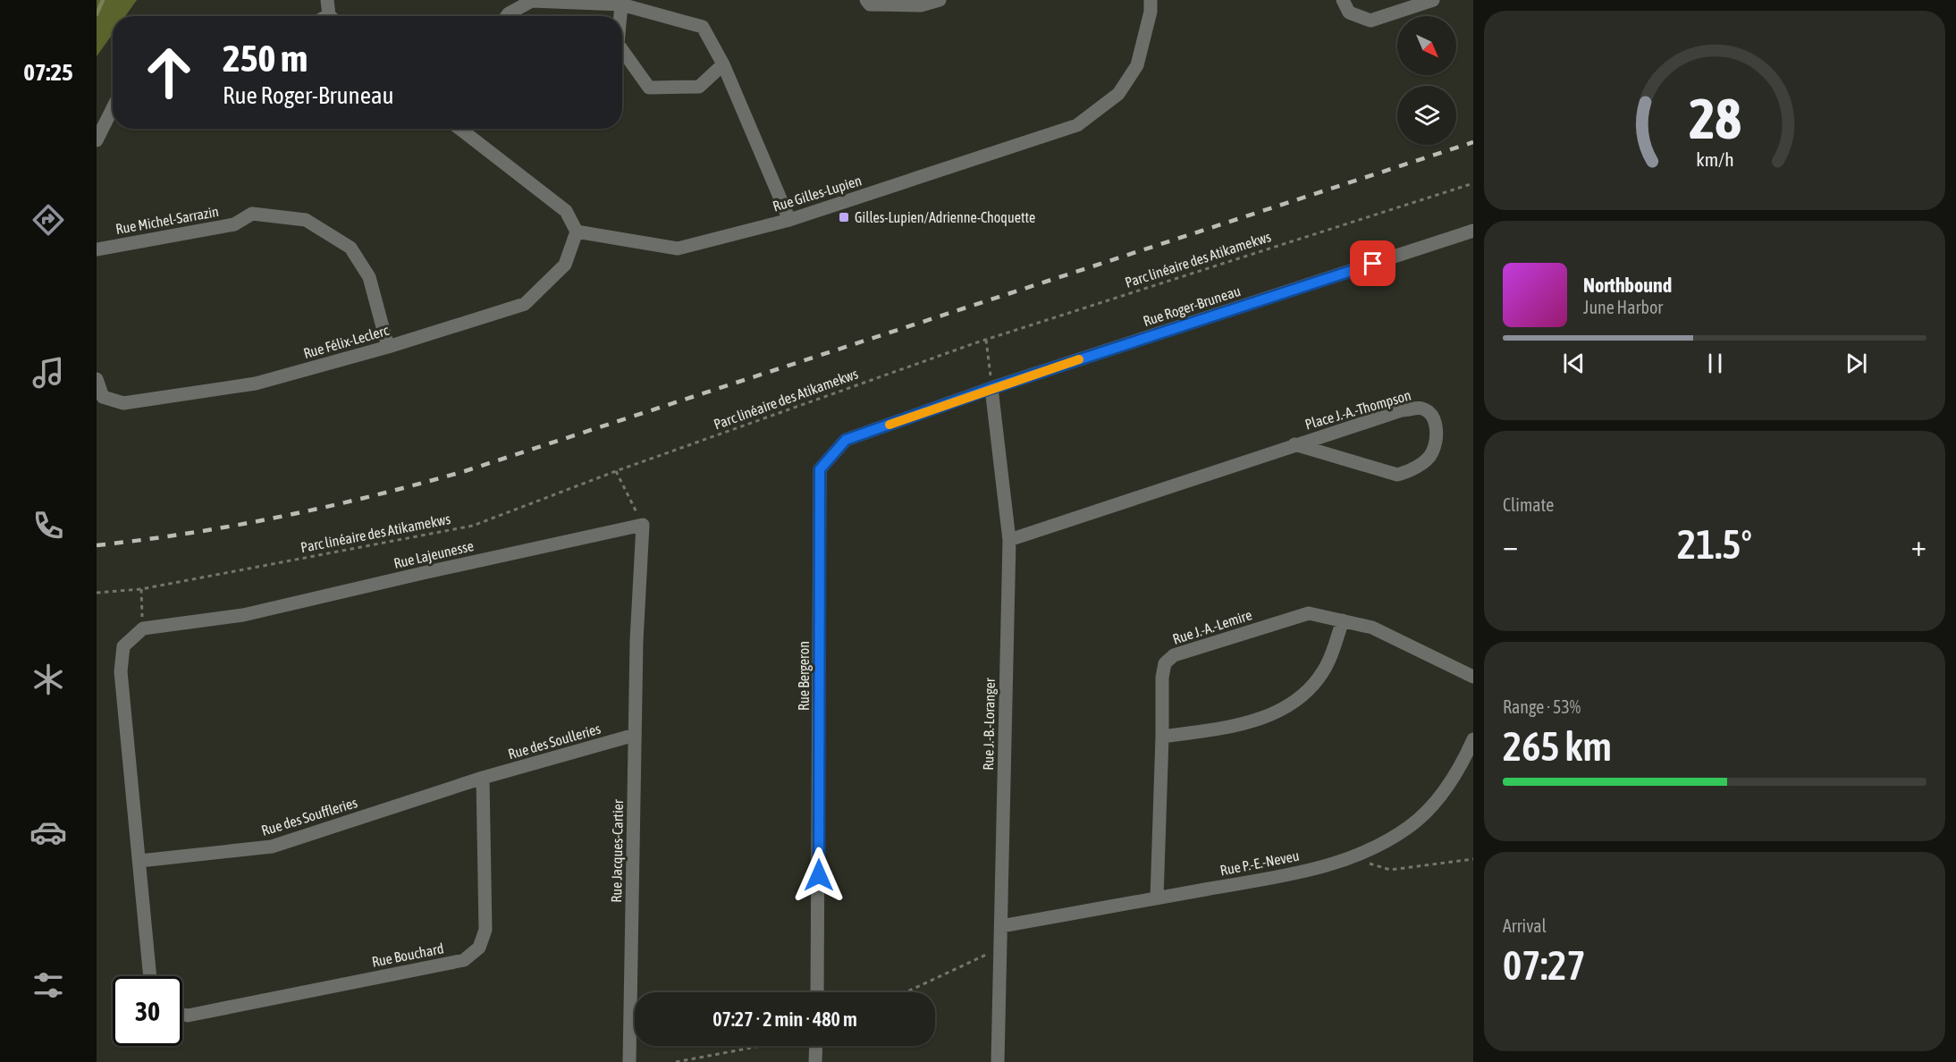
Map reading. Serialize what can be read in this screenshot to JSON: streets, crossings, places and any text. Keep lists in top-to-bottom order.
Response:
{
  "streets": {
    "street": [
      "Rue Gilles-Lupien",
      "Rue Michel-Sarrazin",
      "Rue Roger-Bruneau",
      "Rue Félix-Leclerc",
      "Place J.-A.-Thompson",
      "Rue Lajeunesse",
      "Rue J.-A.-Lemire",
      "Rue Bergeron",
      "Rue J.-B.-Loranger",
      "Rue des Soulleries",
      "Rue des Souffleries",
      "Rue Jacques-Cartier",
      "Rue P.-E.-Neveu",
      "Rue Bouchard"
    ],
    "path": ["Parc linéaire des Atikamekws"]
  },
  "crossings": [
    ["Rue Gilles-Lupien", "Rue Félix-Leclerc"],
    ["Rue Michel-Sarrazin", "Rue Félix-Leclerc"],
    ["Rue Roger-Bruneau", "Rue Bergeron"],
    ["Rue Roger-Bruneau", "Rue J.-B.-Loranger"],
    ["Place J.-A.-Thompson", "Rue J.-B.-Loranger"],
    ["Rue Lajeunesse", "Rue Jacques-Cartier"],
    ["Rue J.-A.-Lemire", "Rue P.-E.-Neveu"],
    ["Rue J.-B.-Loranger", "Rue P.-E.-Neveu"],
    ["Rue des Soulleries", "Rue des Souffleries"],
    ["Rue des Soulleries", "Rue Jacques-Cartier"],
    ["Rue des Soulleries", "Rue Bouchard"],
    ["Rue des Souffleries", "Rue Bouchard"]
  ],
  "places": {
    "transit": ["Gilles-Lupien/Adrienne-Choquette"]
  },
  "north": "bottom right",
  "page": {
    "tabs": "07:25",
    "turn": ["250 m", "Rue Roger-Bruneau"],
    "song": ["Northbound", "June Harbor"],
    "tile": [
      "Climate",
      ["Range · 53%", "265 km"],
      ["Arrival", "07:27"]
    ],
    "heat": ["−", "21.5°", "+"],
    "limit": "30",
    "trip": "07:27 · 2 min · 480 m",
    "gauge": ["28", "km/h"]
  }
}
